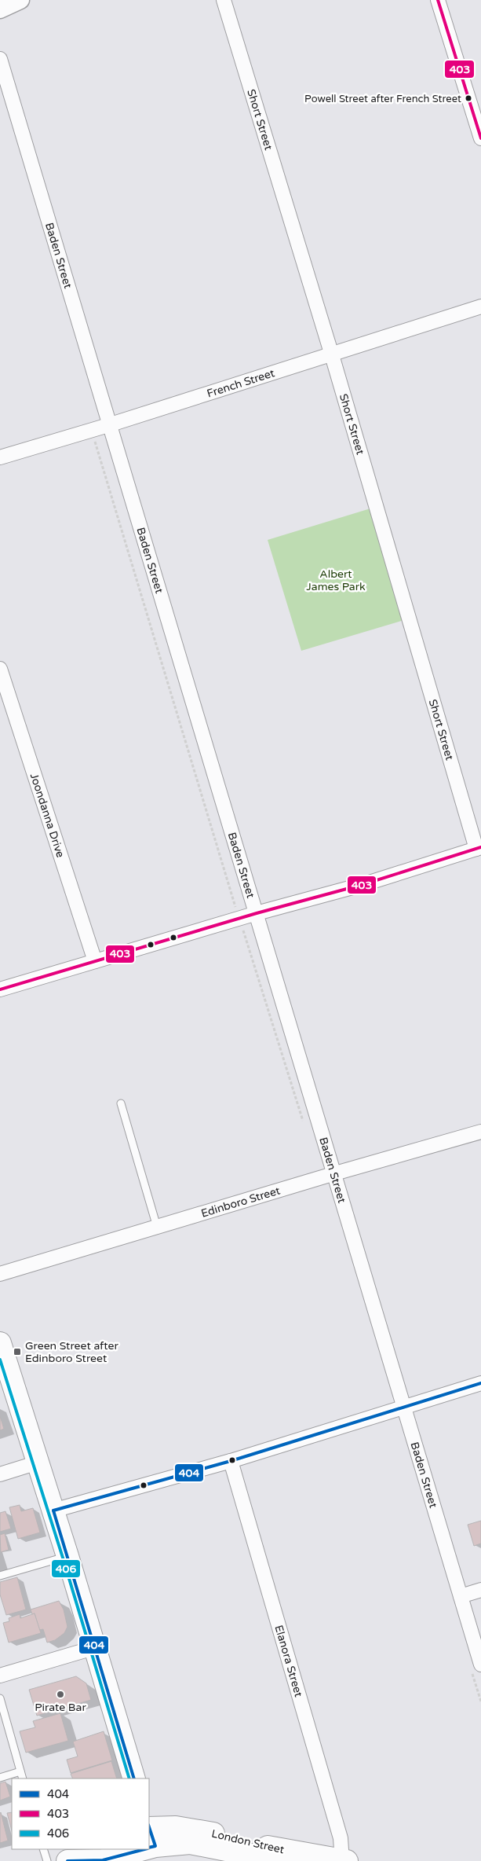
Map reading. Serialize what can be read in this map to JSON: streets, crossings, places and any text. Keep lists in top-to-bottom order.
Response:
{
  "streets": {
    "main road": ["London Street"],
    "street": [
      "Short Street",
      "Baden Street",
      "French Street",
      "Joondanna Drive",
      "Edinboro Street",
      "Elanora Street"
    ]
  },
  "crossings": [
    ["Short Street", "French Street"],
    ["Baden Street", "French Street"],
    ["Baden Street", "Edinboro Street"],
    ["Elanora Street", "London Street"]
  ],
  "parks": ["Albert James Park"],
  "places": {
    "other": ["Powell Street after French Street", "Pirate Bar"],
    "transit": ["Green Street after Edinboro Street"]
  },
  "lines": ["transit line 403", "transit line 406", "transit line 404"],
  "legend": ["404", "403", "406"]
}
